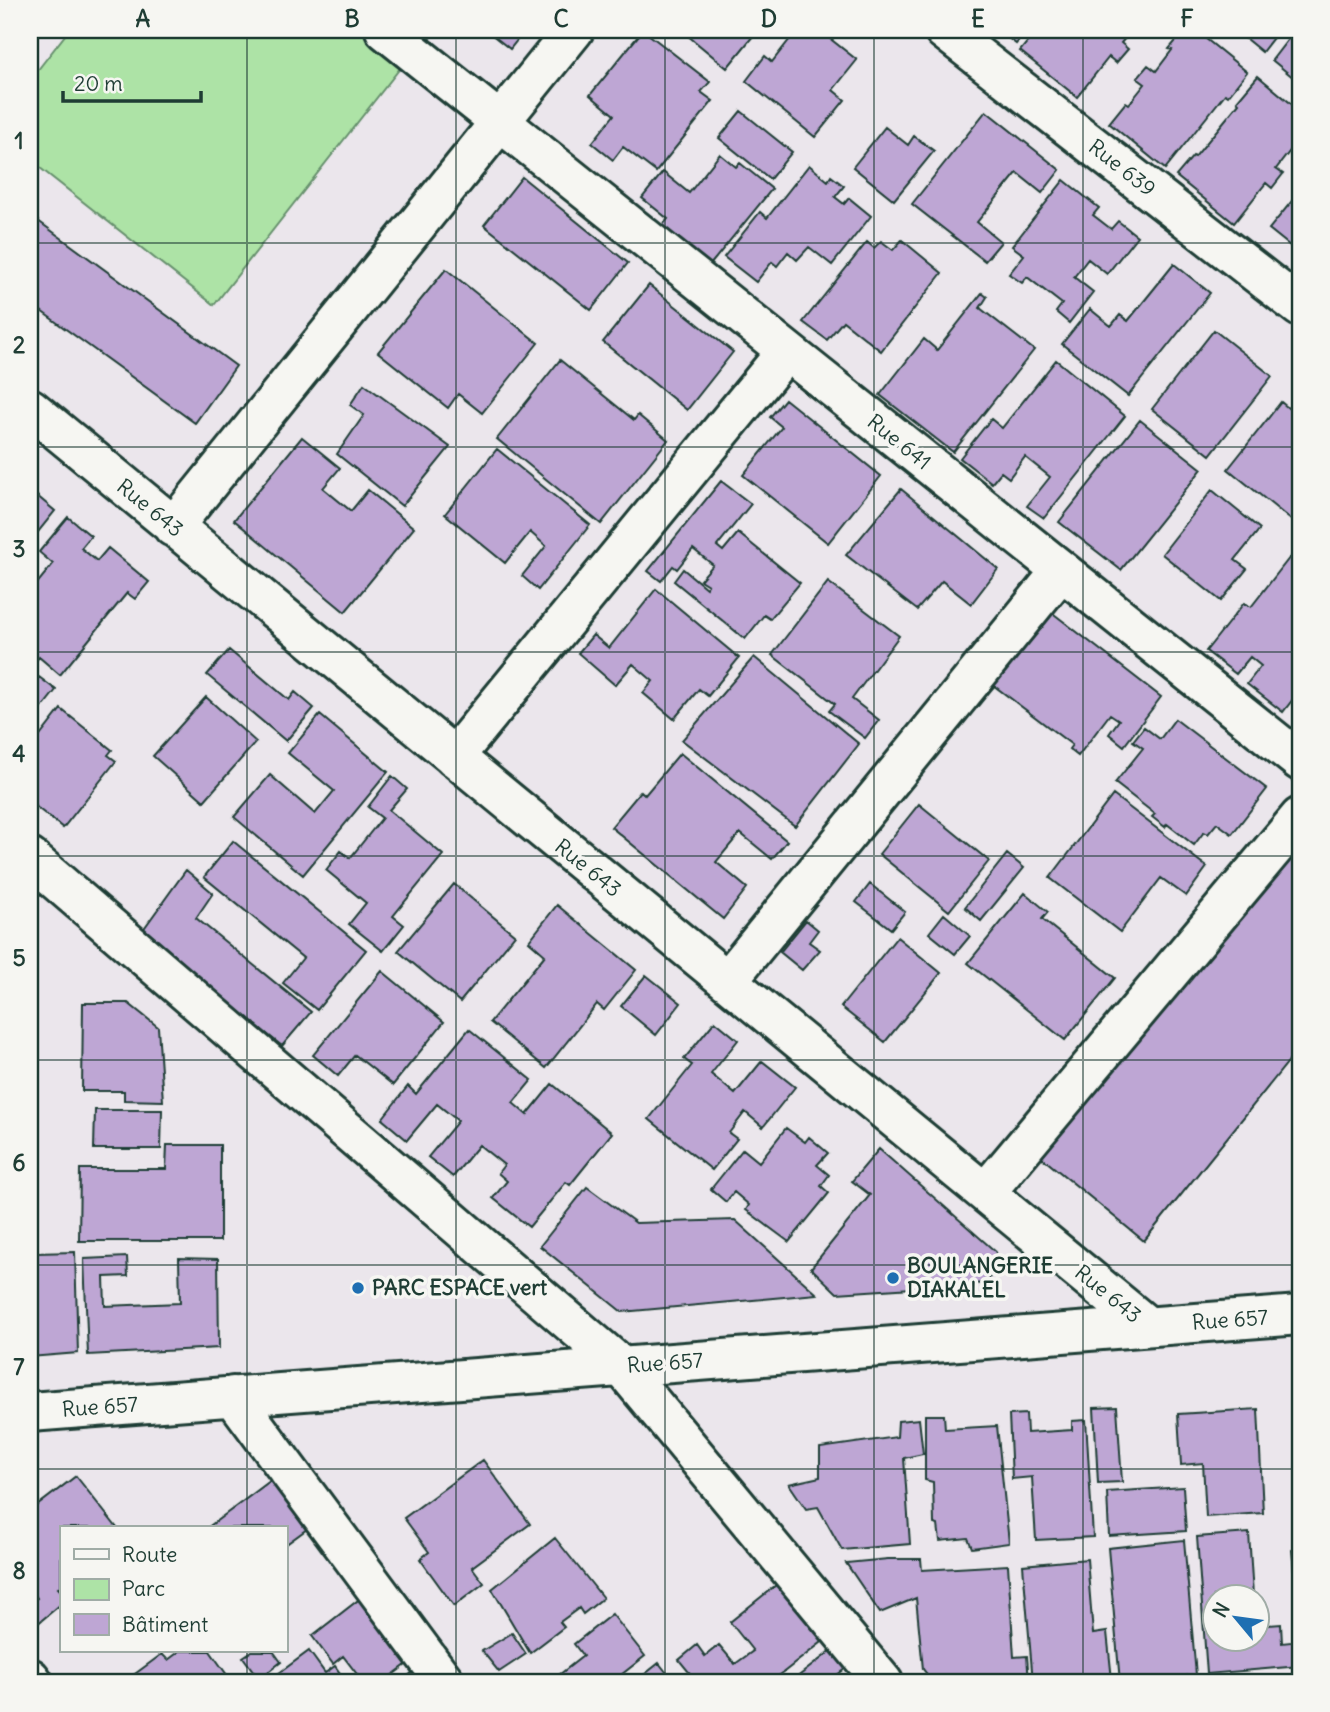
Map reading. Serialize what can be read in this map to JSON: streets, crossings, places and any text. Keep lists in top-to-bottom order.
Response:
{
  "streets": {
    "street": [
      "Rue 639",
      "Rue 641",
      "Rue 643",
      "Rue 657"
    ]
  },
  "crossings": [
    ["Rue 643", "Rue 657"]
  ],
  "places": ["BOULANGERIE DIAKALEL", "PARC ESPACE vert"],
  "legend": ["Route", "Parc", "Bâtiment"],
  "scale_bar": "20 m",
  "north": "top left",
  "grid": {
    "columns": [
      "A",
      "B",
      "C",
      "D",
      "E",
      "F"
    ],
    "rows": [
      "1",
      "2",
      "3",
      "4",
      "5",
      "6",
      "7",
      "8"
    ]
  }
}
